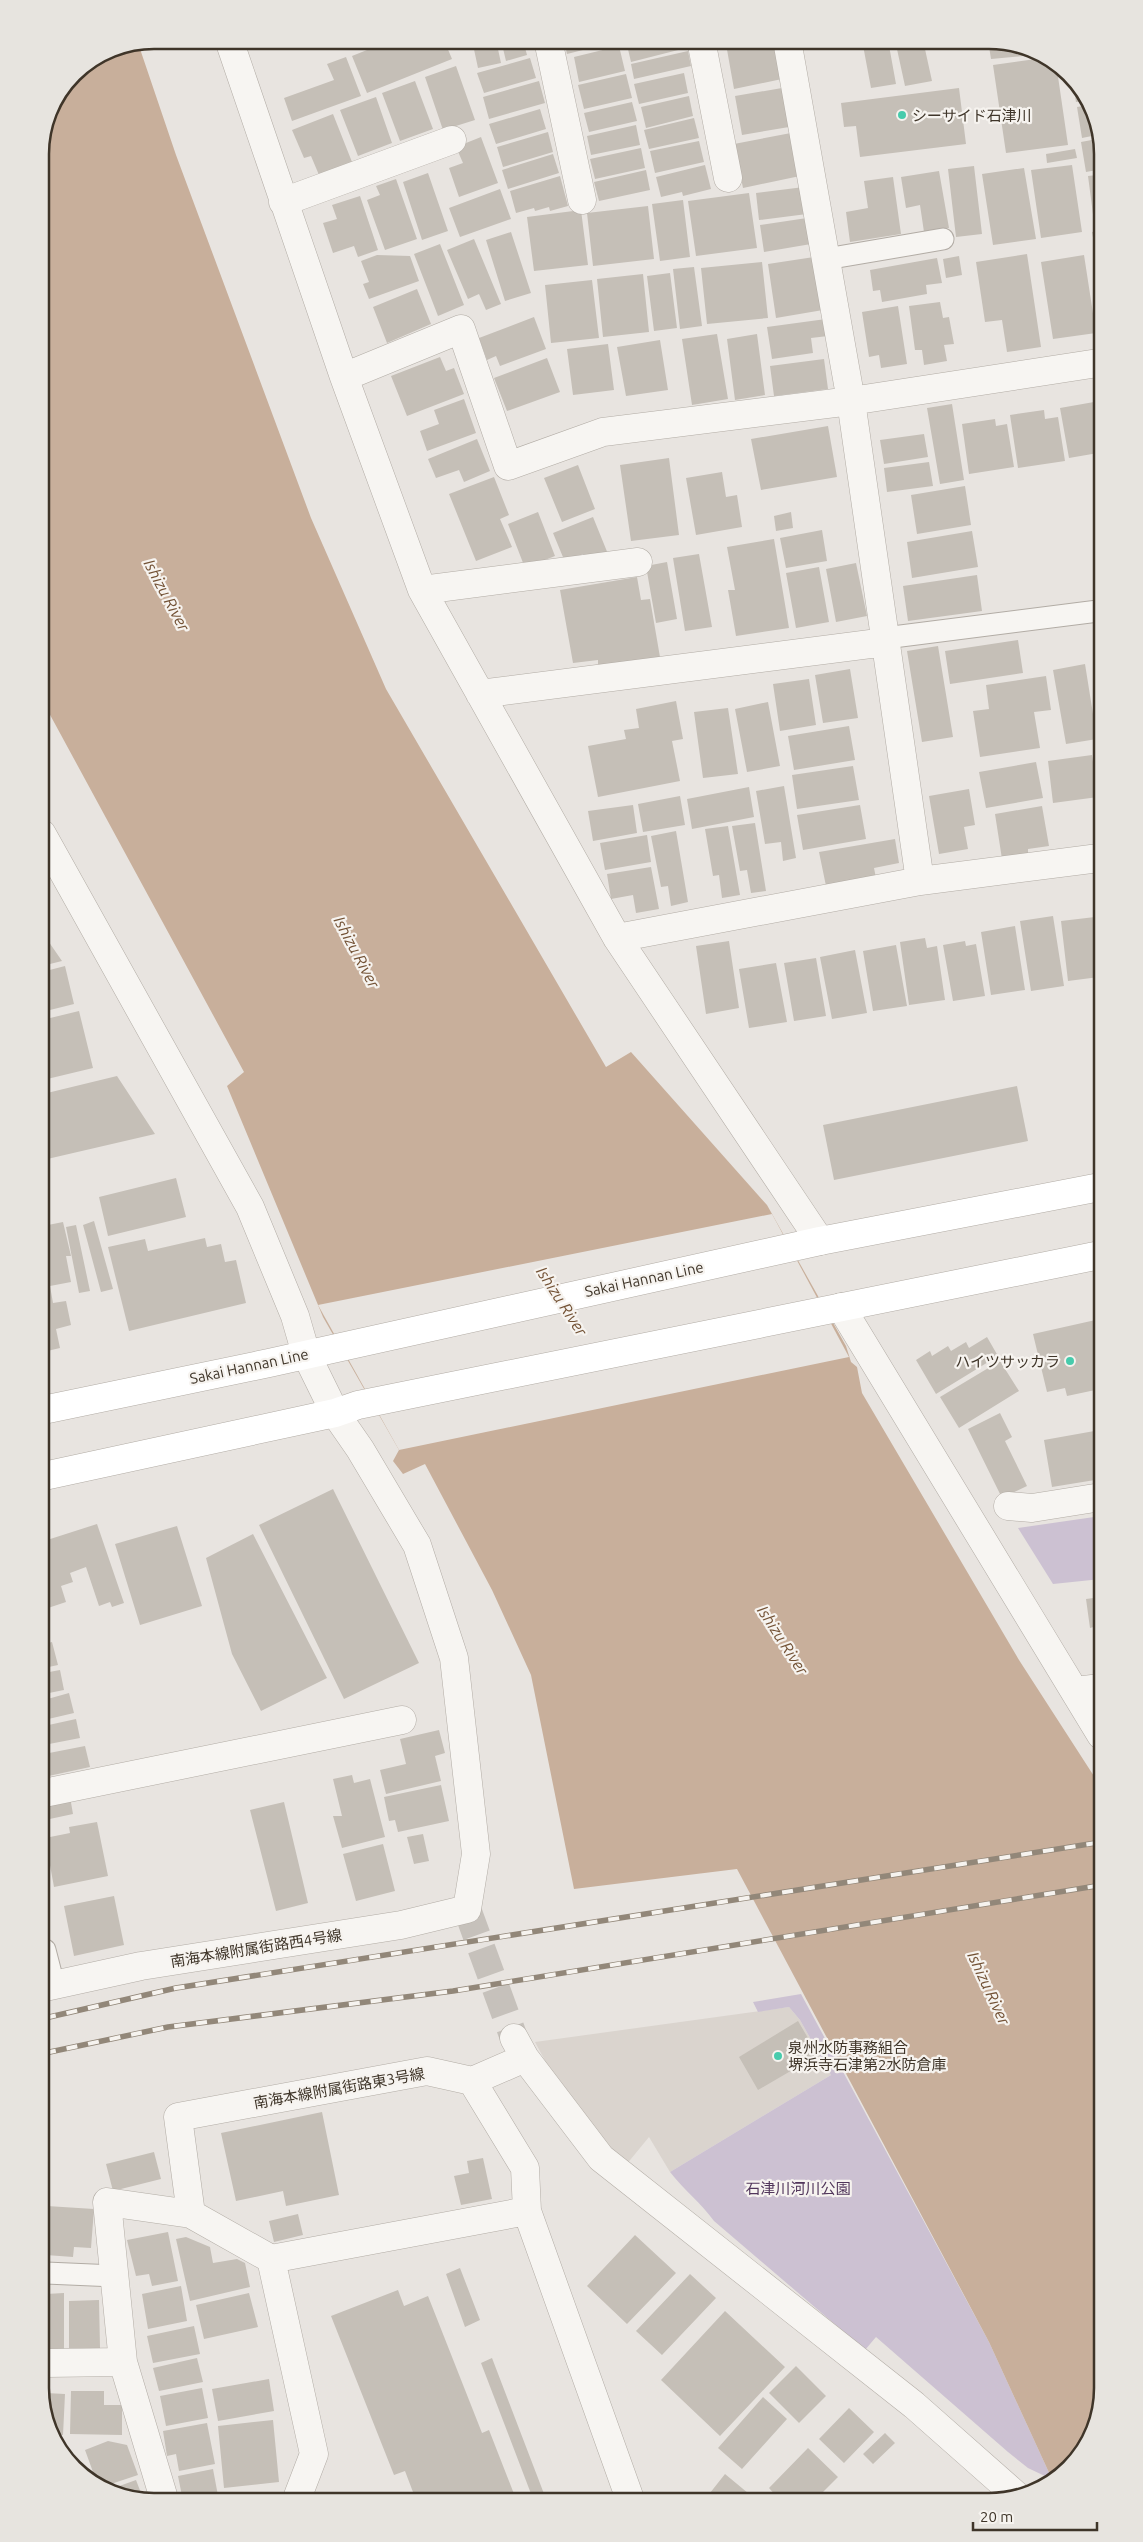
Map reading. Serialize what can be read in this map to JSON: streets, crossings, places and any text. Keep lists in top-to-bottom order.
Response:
{
  "streets": {
    "main road": ["Sakai Hannan Line"],
    "street": ["南海本線附属街路西4号線", "南海本線附属街路東3号線"]
  },
  "water": ["Ishizu River"],
  "parks": ["石津川河川公園"],
  "places": ["シーサイド石津川", "ハイツサッカラ", "泉州水防事務組合 堺浜寺石津第2水防倉庫"],
  "scale_bar": "20 m"
}
